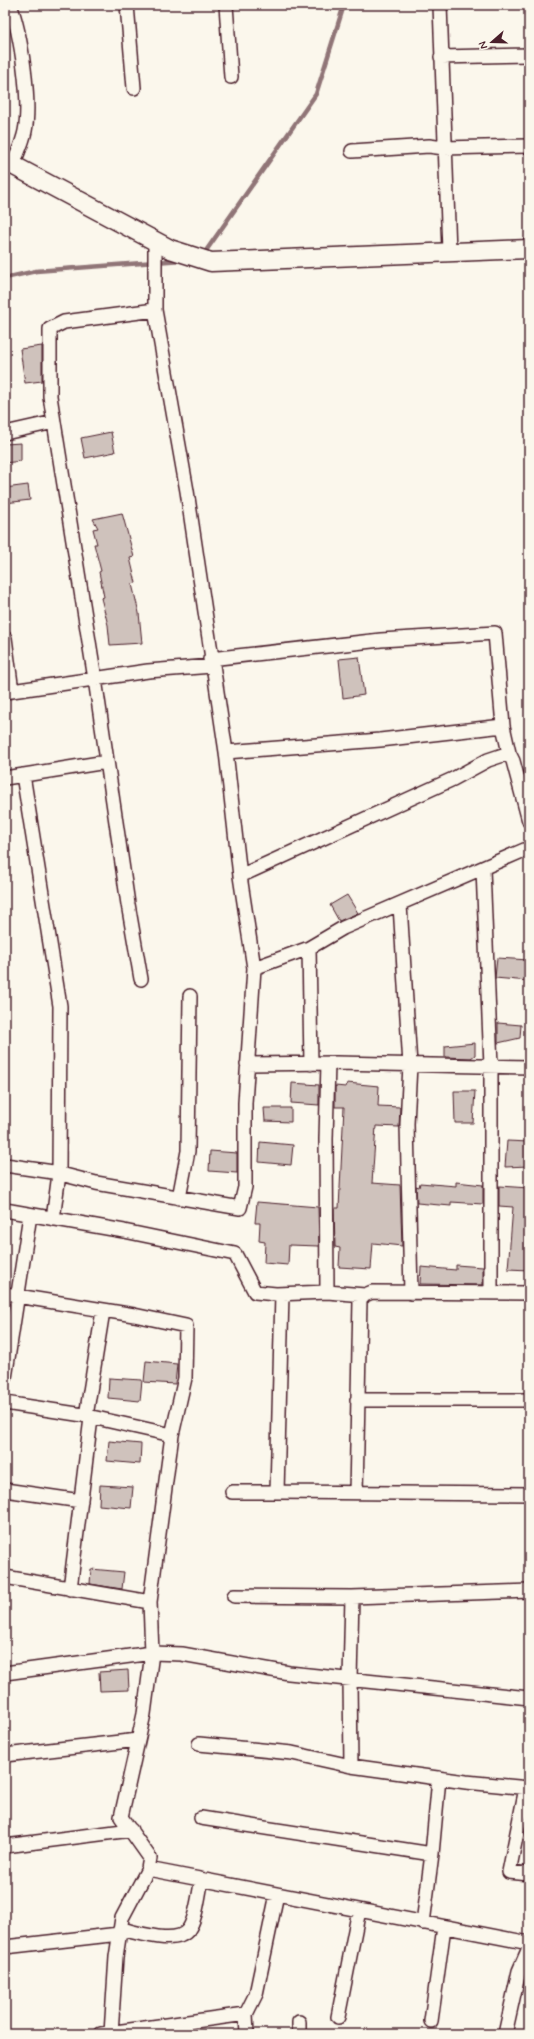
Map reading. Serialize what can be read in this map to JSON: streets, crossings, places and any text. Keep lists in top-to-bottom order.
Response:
{
  "north": "left"
}
